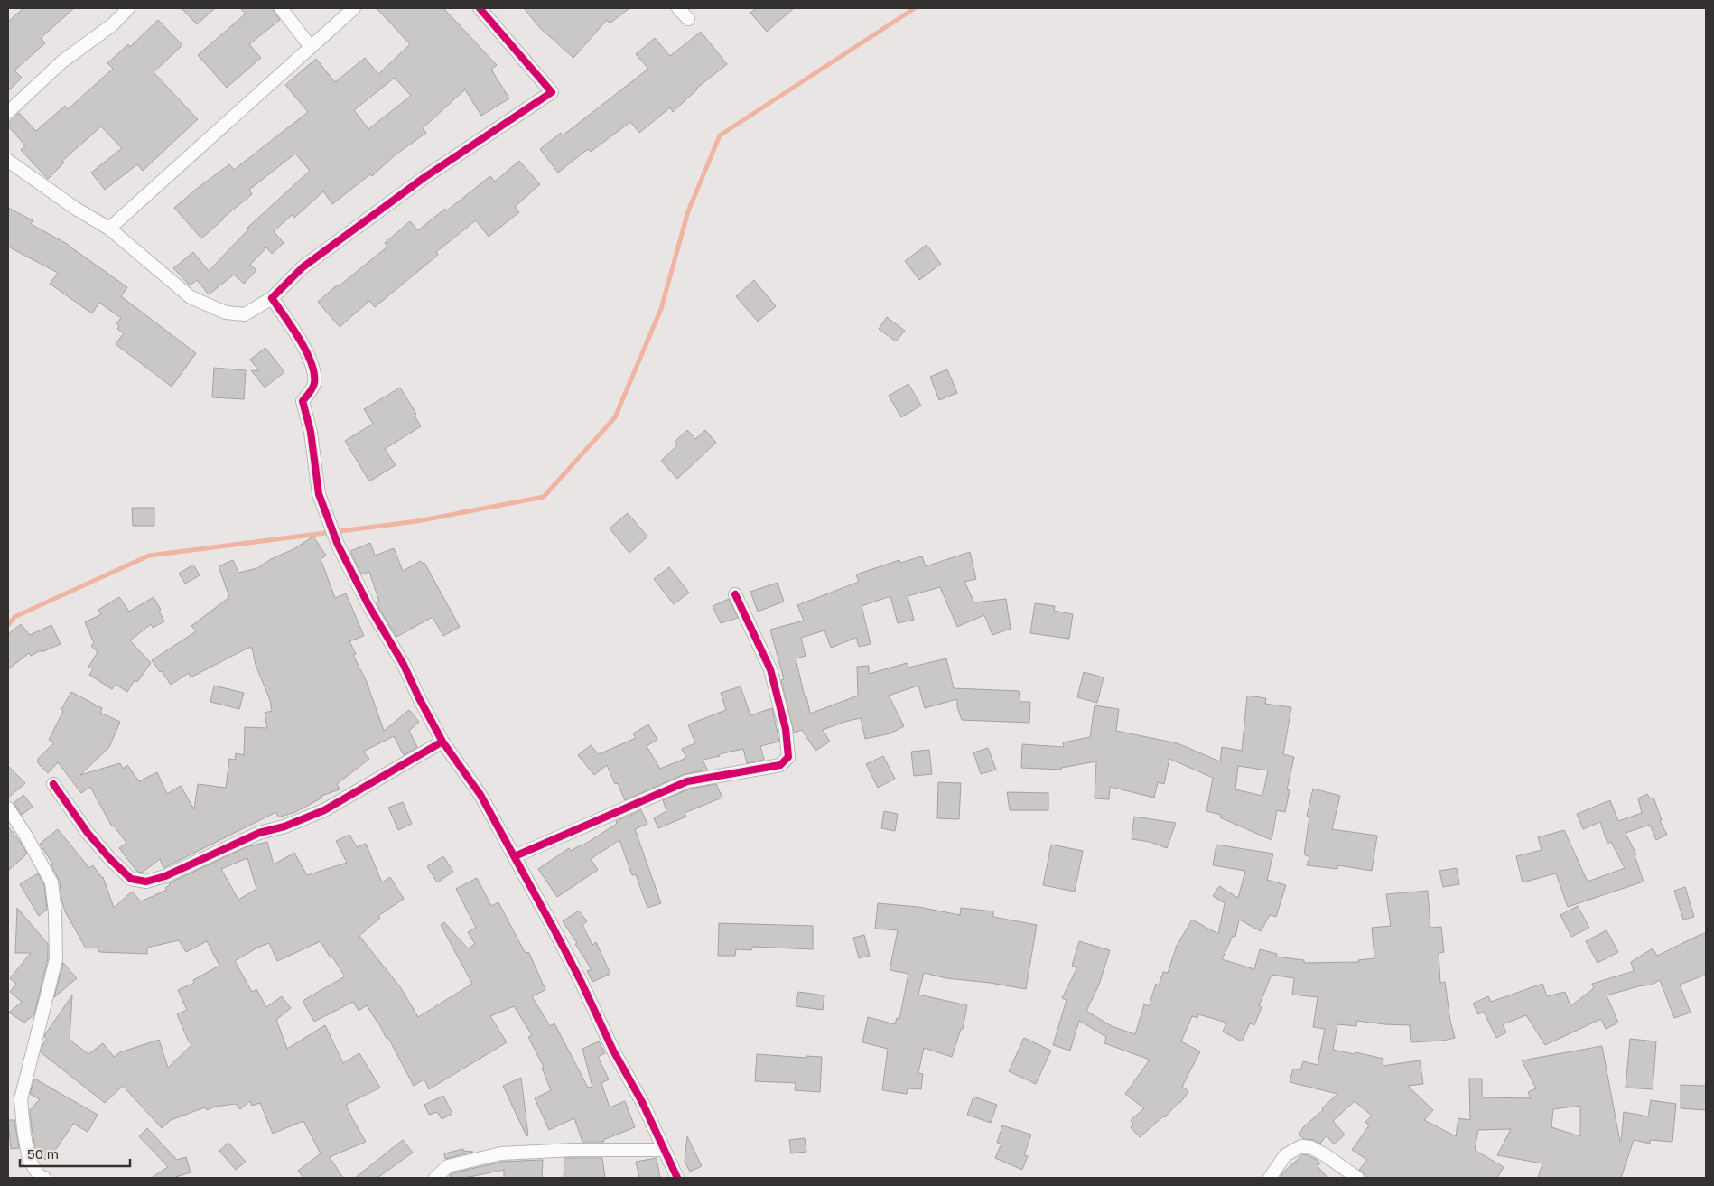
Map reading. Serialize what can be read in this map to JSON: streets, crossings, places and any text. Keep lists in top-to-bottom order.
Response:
{
  "scale_bar": "50 m"
}
